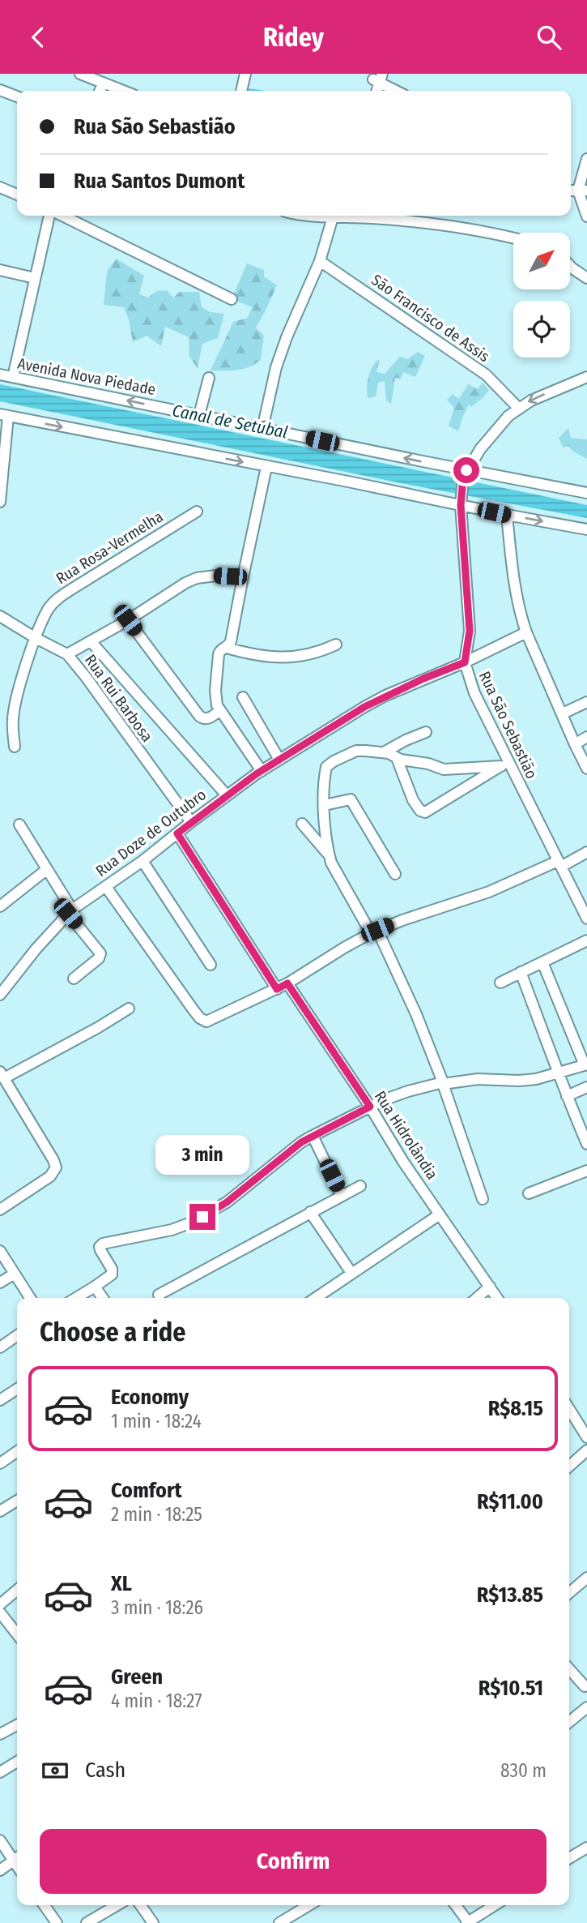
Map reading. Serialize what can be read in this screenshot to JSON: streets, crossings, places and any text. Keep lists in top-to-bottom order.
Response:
{
  "streets": {
    "street": [
      "São Francisco de Assis",
      "Avenida Nova Piedade",
      "Rua Rosa-Vermelha",
      "Rua Rui Barbosa",
      "Rua São Sebastião",
      "Rua Doze de Outubro",
      "Rua Hidrolândia"
    ]
  },
  "crossings": [
    ["Avenida Nova Piedade", "Rua São Sebastião"],
    ["Rua Rosa-Vermelha", "Rua Rui Barbosa"],
    ["Rua Rui Barbosa", "Rua Doze de Outubro"],
    ["Rua São Sebastião", "Rua Doze de Outubro"]
  ],
  "water": ["Canal de Setúbal"],
  "north": "top right",
  "page": {
    "header": "Ridey",
    "banner": ["Rua São Sebastião", "Rua Santos Dumont"],
    "bubble": "3 min",
    "heading": "Choose a ride",
    "list": [
      {
        "name": "Economy",
        "note": "1 min · 18:24",
        "value": "R$8.15"
      },
      {
        "name": "Comfort",
        "note": "2 min · 18:25",
        "value": "R$11.00"
      },
      {
        "name": "XL",
        "note": "3 min · 18:26",
        "value": "R$13.85"
      },
      {
        "name": "Green",
        "note": "4 min · 18:27",
        "value": "R$10.51"
      }
    ],
    "pay": ["Cash", "830 m"],
    "buttons": "Confirm"
  }
}
